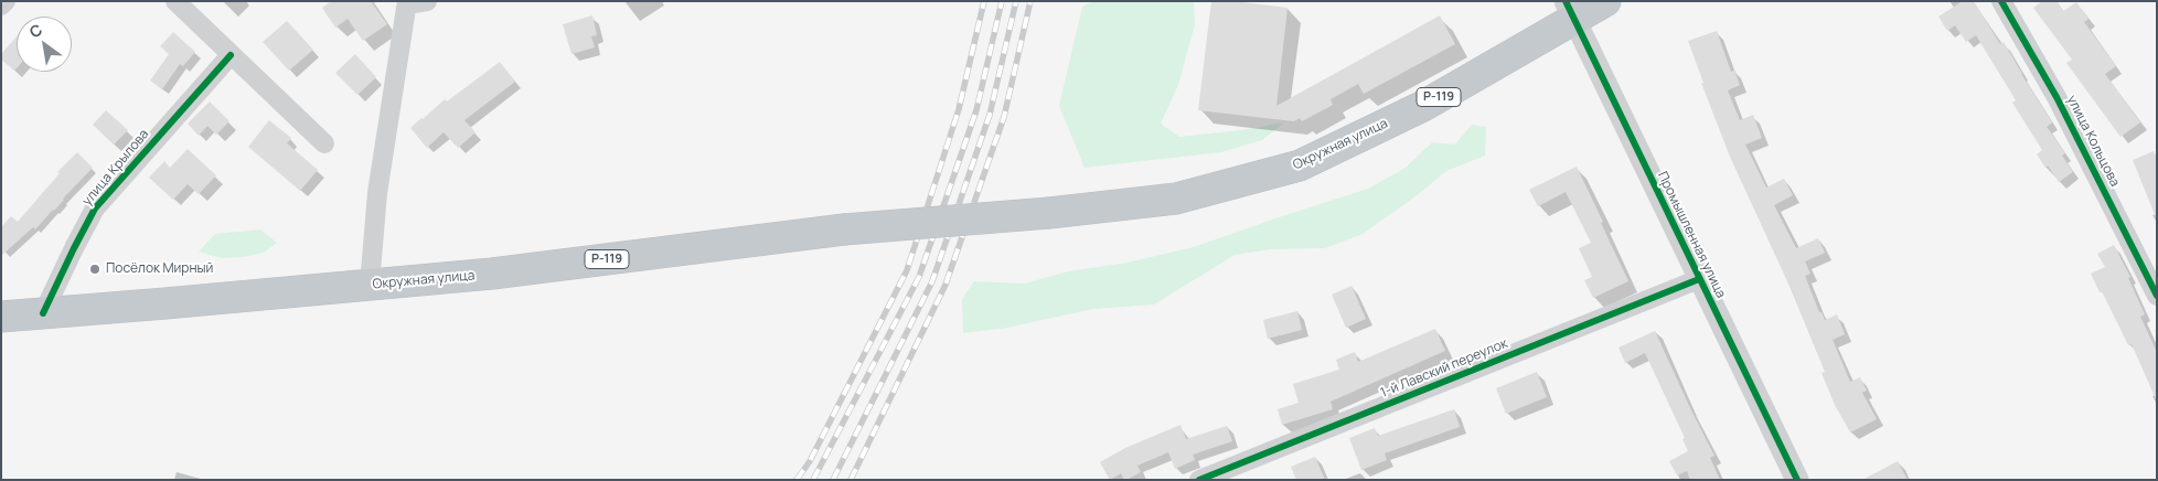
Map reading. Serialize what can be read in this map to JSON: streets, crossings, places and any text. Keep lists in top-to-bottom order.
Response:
{
  "streets": {
    "highway": ["Р-119", "Окружная улица"],
    "street": [
      "улица Кольцова",
      "улица Крылова",
      "Промышленная улица",
      "1-й Лавский переулок"
    ]
  },
  "crossings": [
    ["Окружная улица", "улица Крылова"],
    ["Окружная улица", "Промышленная улица"],
    ["Промышленная улица", "1-й Лавский переулок"]
  ],
  "places": ["Посёлок Мирный"],
  "north": "top left"
}
